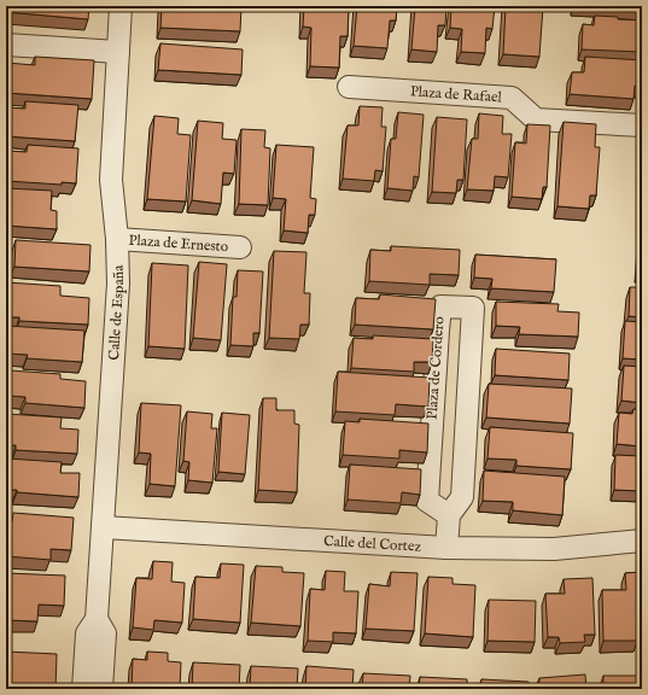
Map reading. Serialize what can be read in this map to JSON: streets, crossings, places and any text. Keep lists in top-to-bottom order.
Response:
{
  "streets": {
    "street": [
      "Plaza de Rafael",
      "Plaza de Ernesto",
      "Calle de España",
      "Plaza de Cordero",
      "Calle del Cortez"
    ]
  },
  "crossings": [
    ["Plaza de Ernesto", "Calle de España"],
    ["Calle de España", "Calle del Cortez"],
    ["Plaza de Cordero", "Calle del Cortez"]
  ]
}
